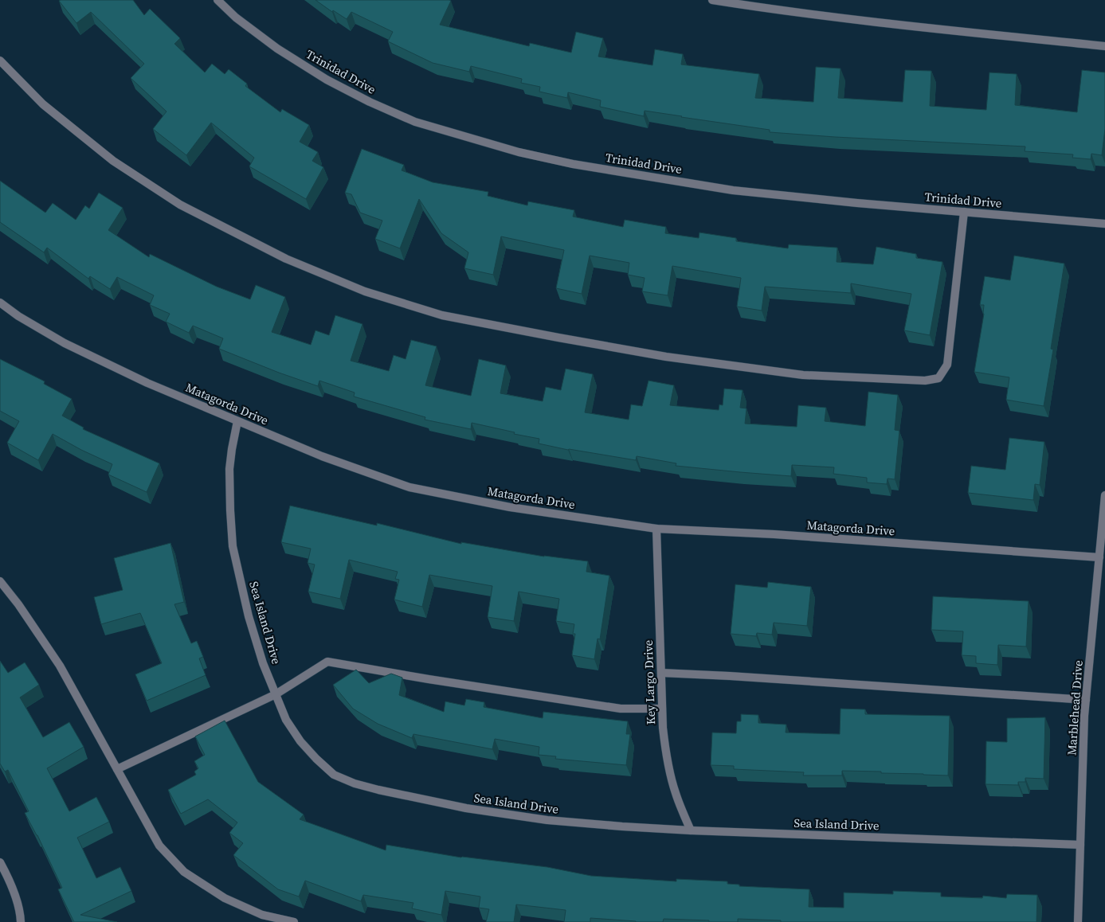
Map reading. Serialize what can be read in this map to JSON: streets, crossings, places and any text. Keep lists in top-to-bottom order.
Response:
{
  "streets": {
    "street": [
      "Trinidad Drive",
      "Matagorda Drive",
      "Sea Island Drive",
      "Key Largo Drive",
      "Marblehead Drive"
    ]
  },
  "crossings": [
    ["Matagorda Drive", "Sea Island Drive"],
    ["Matagorda Drive", "Key Largo Drive"],
    ["Matagorda Drive", "Marblehead Drive"],
    ["Sea Island Drive", "Key Largo Drive"],
    ["Sea Island Drive", "Marblehead Drive"]
  ]
}
